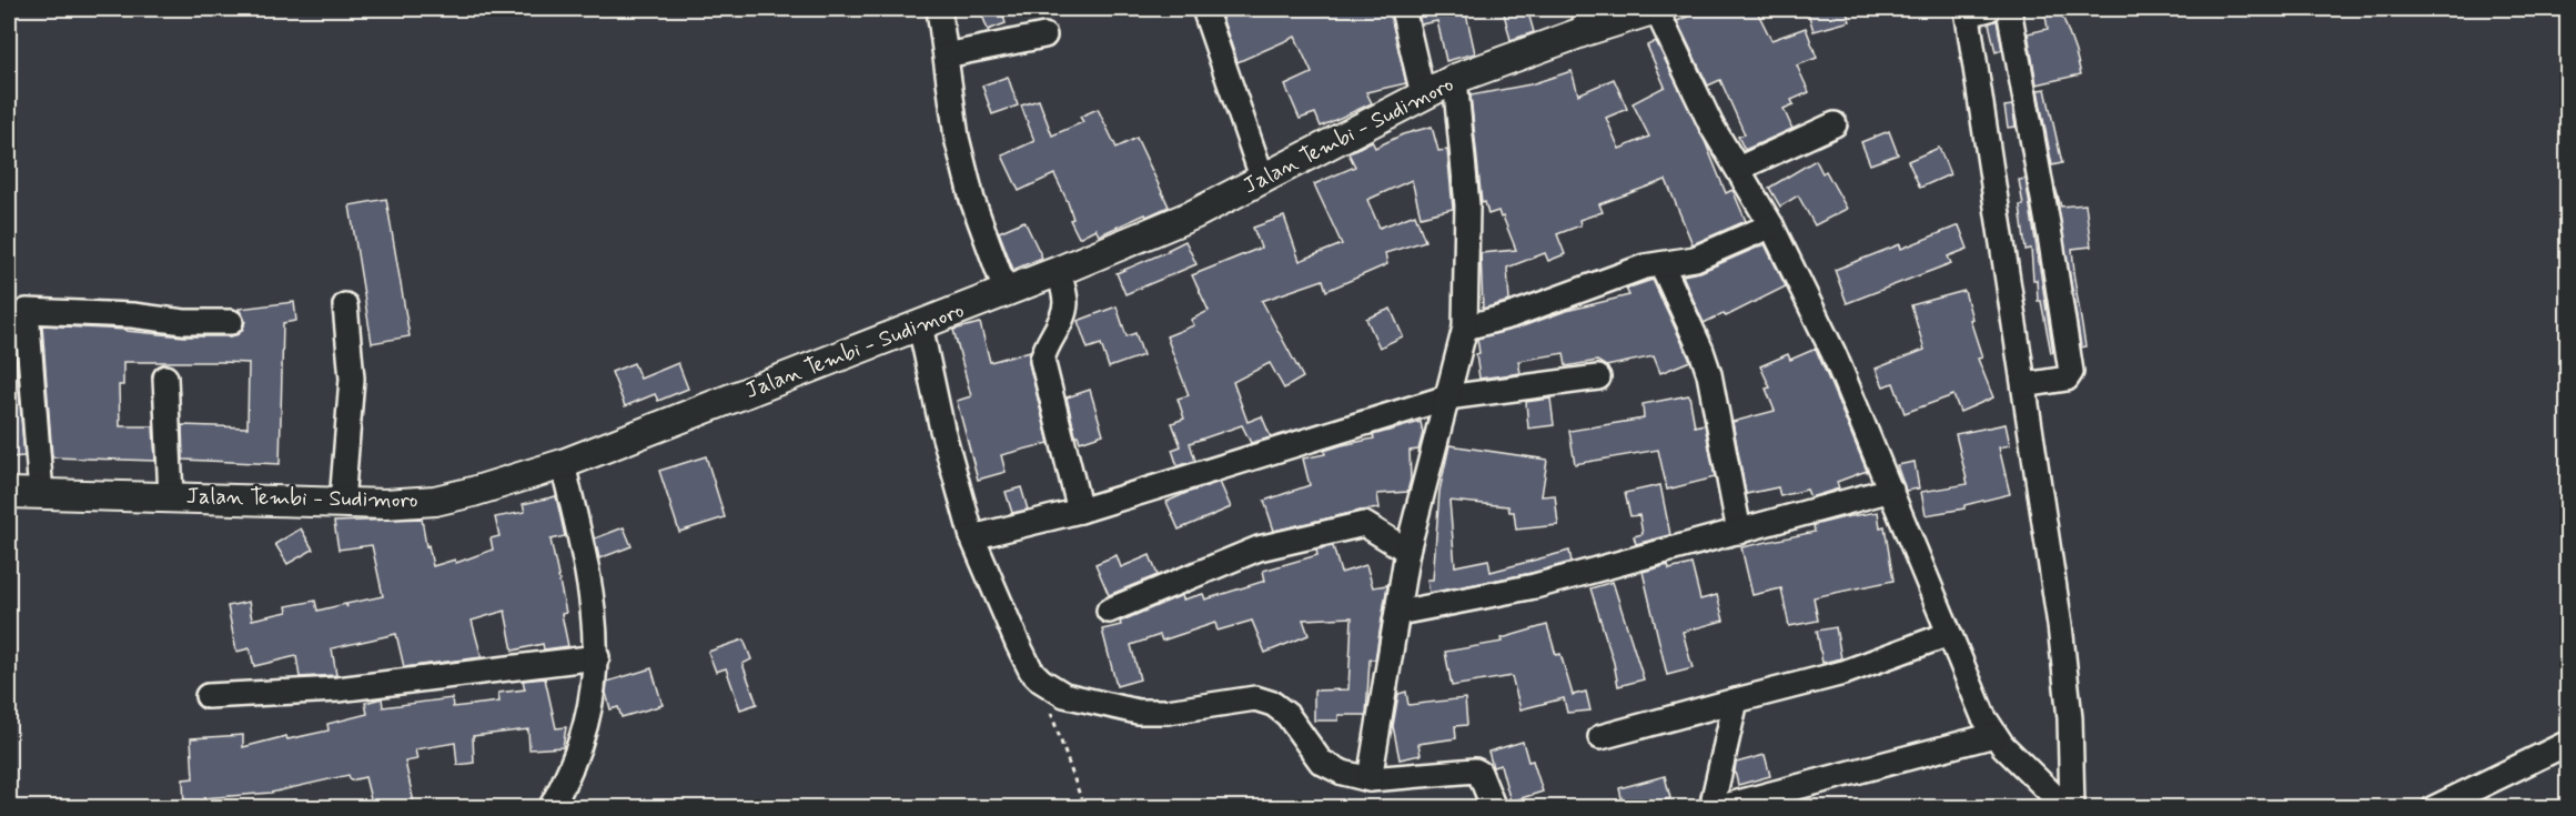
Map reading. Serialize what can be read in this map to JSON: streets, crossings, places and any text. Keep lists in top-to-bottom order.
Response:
{
  "streets": {
    "main road": ["Jalan Tembi - Sudimoro"]
  }
}
